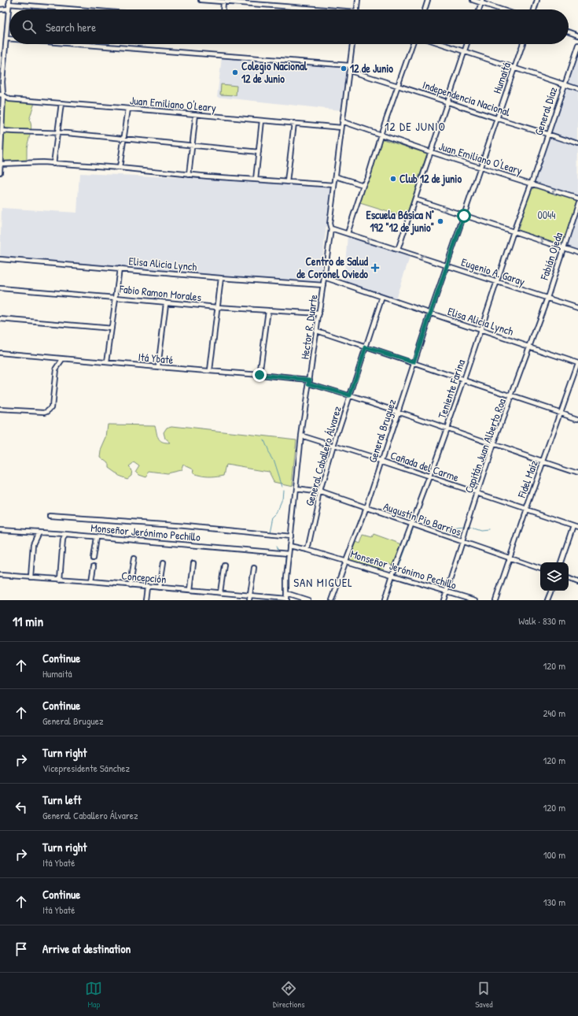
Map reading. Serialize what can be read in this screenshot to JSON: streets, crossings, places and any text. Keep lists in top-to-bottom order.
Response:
{
  "streets": {
    "street": [
      "Humaitá",
      "Independencia Nacional",
      "Juan Emiliano O'Leary",
      "General Díaz",
      "Fabián Ojeda",
      "Elisa Alicia Lynch",
      "Eugenio A. Garay",
      "Fabio Ramon Morales",
      "Hector R. Duarte",
      "Itá Ybaté",
      "Teniente Farina",
      "General Bruguez",
      "Capitán Juan Alberto Roa",
      "General Caballero Álvarez",
      "Cañada del Carme",
      "Fidel Maíz",
      "Augustín Pio Barrios",
      "Monseñor Jerónimo Pechillo",
      "Concepción"
    ]
  },
  "crossings": [
    ["Humaitá", "Independencia Nacional"],
    ["Humaitá", "Juan Emiliano O'Leary"],
    ["Humaitá", "Eugenio A. Garay"],
    ["Humaitá", "General Bruguez"],
    ["Independencia Nacional", "General Díaz"],
    ["Independencia Nacional", "Hector R. Duarte"],
    ["Juan Emiliano O'Leary", "General Díaz"],
    ["Juan Emiliano O'Leary", "Hector R. Duarte"],
    ["Juan Emiliano O'Leary", "Teniente Farina"],
    ["General Díaz", "Teniente Farina"],
    ["Fabián Ojeda", "Eugenio A. Garay"],
    ["Fabián Ojeda", "Capitán Juan Alberto Roa"],
    ["Elisa Alicia Lynch", "Hector R. Duarte"],
    ["Elisa Alicia Lynch", "Teniente Farina"],
    ["Elisa Alicia Lynch", "General Bruguez"],
    ["Elisa Alicia Lynch", "Capitán Juan Alberto Roa"],
    ["Elisa Alicia Lynch", "General Caballero Álvarez"],
    ["Elisa Alicia Lynch", "Fidel Maíz"],
    ["Eugenio A. Garay", "Hector R. Duarte"],
    ["Eugenio A. Garay", "Teniente Farina"],
    ["Eugenio A. Garay", "General Bruguez"],
    ["Eugenio A. Garay", "Capitán Juan Alberto Roa"],
    ["Fabio Ramon Morales", "Hector R. Duarte"],
    ["Hector R. Duarte", "Itá Ybaté"],
    ["Hector R. Duarte", "Cañada del Carme"],
    ["Hector R. Duarte", "Augustín Pio Barrios"],
    ["Hector R. Duarte", "Monseñor Jerónimo Pechillo"],
    ["Hector R. Duarte", "Concepción"],
    ["Itá Ybaté", "Teniente Farina"],
    ["Itá Ybaté", "General Bruguez"],
    ["Itá Ybaté", "Capitán Juan Alberto Roa"],
    ["Itá Ybaté", "General Caballero Álvarez"],
    ["Itá Ybaté", "Fidel Maíz"],
    ["Teniente Farina", "Cañada del Carme"],
    ["Teniente Farina", "Augustín Pio Barrios"],
    ["Teniente Farina", "Monseñor Jerónimo Pechillo"],
    ["General Bruguez", "Cañada del Carme"],
    ["General Bruguez", "Augustín Pio Barrios"],
    ["General Bruguez", "Monseñor Jerónimo Pechillo"],
    ["Capitán Juan Alberto Roa", "Cañada del Carme"],
    ["Capitán Juan Alberto Roa", "Augustín Pio Barrios"],
    ["Capitán Juan Alberto Roa", "Monseñor Jerónimo Pechillo"],
    ["General Caballero Álvarez", "Cañada del Carme"],
    ["General Caballero Álvarez", "Augustín Pio Barrios"],
    ["General Caballero Álvarez", "Monseñor Jerónimo Pechillo"],
    ["Cañada del Carme", "Fidel Maíz"],
    ["Fidel Maíz", "Augustín Pio Barrios"]
  ],
  "one_way": ["Eugenio A. Garay"],
  "districts": ["12 DE JUNIO", "SAN MIGUEL"],
  "parks": ["0044"],
  "places": {
    "other": [
      "12 de Junio",
      "Colegio Nacional 12 de Junio",
      "Club 12 de junio",
      "Escuela Básica N° 192 \"12 de junio\""
    ],
    "health": ["Centro de Salud de Coronel Oviedo"]
  },
  "page": {
    "search": "Search here",
    "heading": ["11 min", "Walk · 830 m"],
    "list": [
      ["Continue", "Humaitá", "120 m"],
      ["Continue", "General Bruguez", "240 m"],
      ["Turn right", "Vicepresidente Sánchez", "120 m"],
      ["Turn left", "General Caballero Álvarez", "120 m"],
      ["Turn right", "Itá Ybaté", "100 m"],
      ["Continue", "Itá Ybaté", "130 m"],
      "Arrive at destination"
    ],
    "nav": ["Map", "Directions", "Saved"]
  }
}
